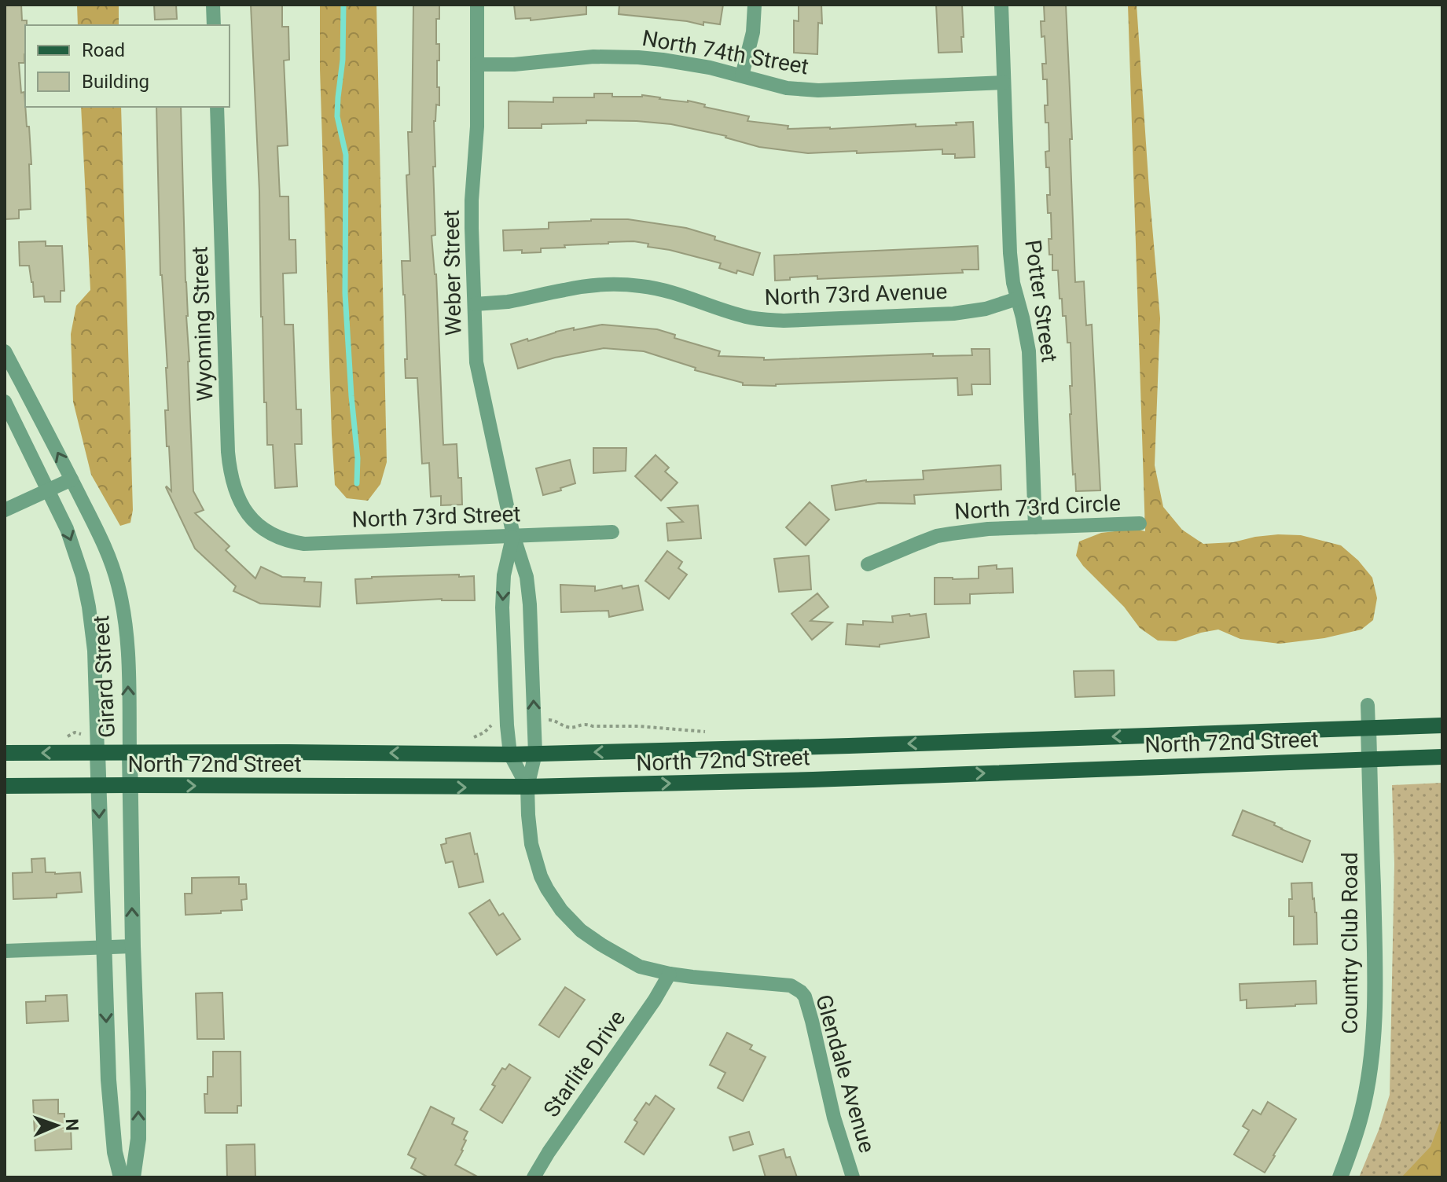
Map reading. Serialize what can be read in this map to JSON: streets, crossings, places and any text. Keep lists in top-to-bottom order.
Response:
{
  "streets": {
    "main road": ["North 72nd Street"],
    "street": [
      "North 74th Street",
      "Weber Street",
      "North 73rd Avenue",
      "Potter Street",
      "Wyoming Street",
      "North 73rd Circle",
      "North 73rd Street",
      "Girard Street",
      "Country Club Road",
      "Starlite Drive",
      "Glendale Avenue"
    ]
  },
  "crossings": [
    ["North 74th Street", "Weber Street"],
    ["North 74th Street", "Potter Street"],
    ["Weber Street", "North 73rd Avenue"],
    ["Weber Street", "North 73rd Street"],
    ["Weber Street", "North 72nd Street"],
    ["North 73rd Avenue", "Potter Street"],
    ["Potter Street", "North 73rd Circle"],
    ["Wyoming Street", "North 73rd Street"],
    ["Girard Street", "North 72nd Street"],
    ["North 72nd Street", "Country Club Road"],
    ["Starlite Drive", "Glendale Avenue"]
  ],
  "legend": ["Road", "Building"],
  "north": "right"
}
